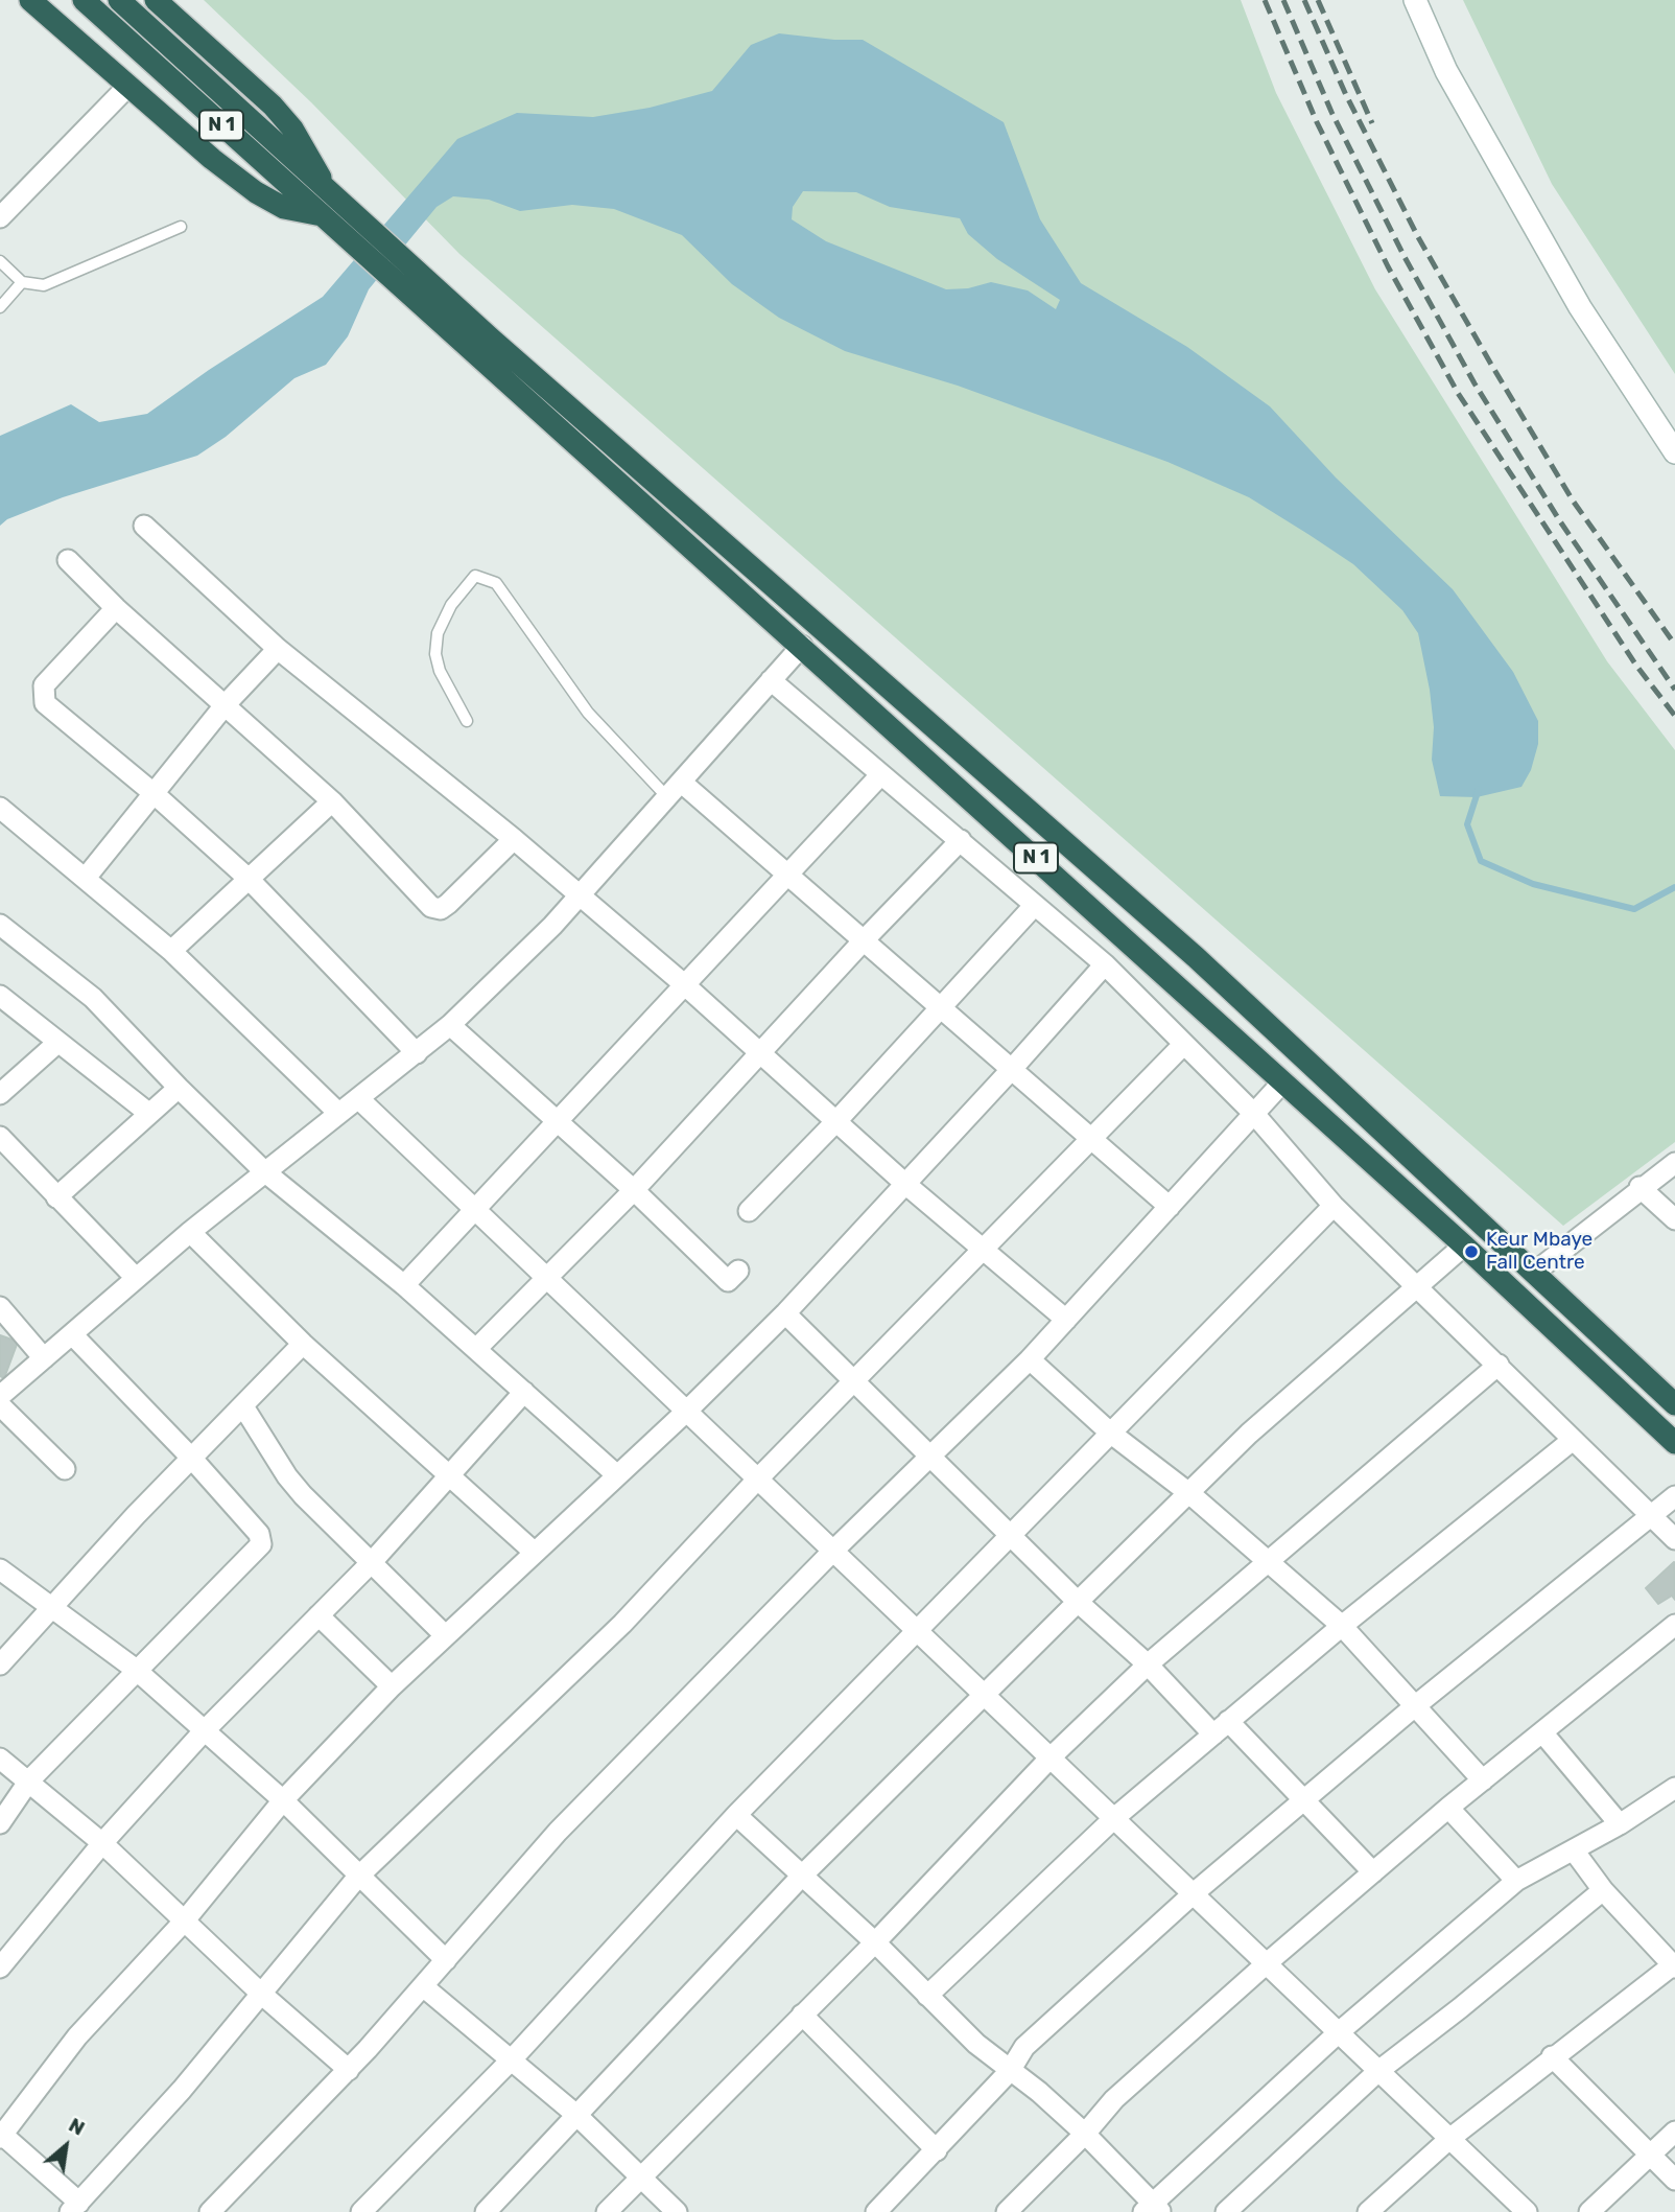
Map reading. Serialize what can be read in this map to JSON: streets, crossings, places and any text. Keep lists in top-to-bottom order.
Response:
{
  "streets": {
    "highway": ["N 1"]
  },
  "places": ["Keur Mbaye Fall Centre"],
  "north": "top right"
}
